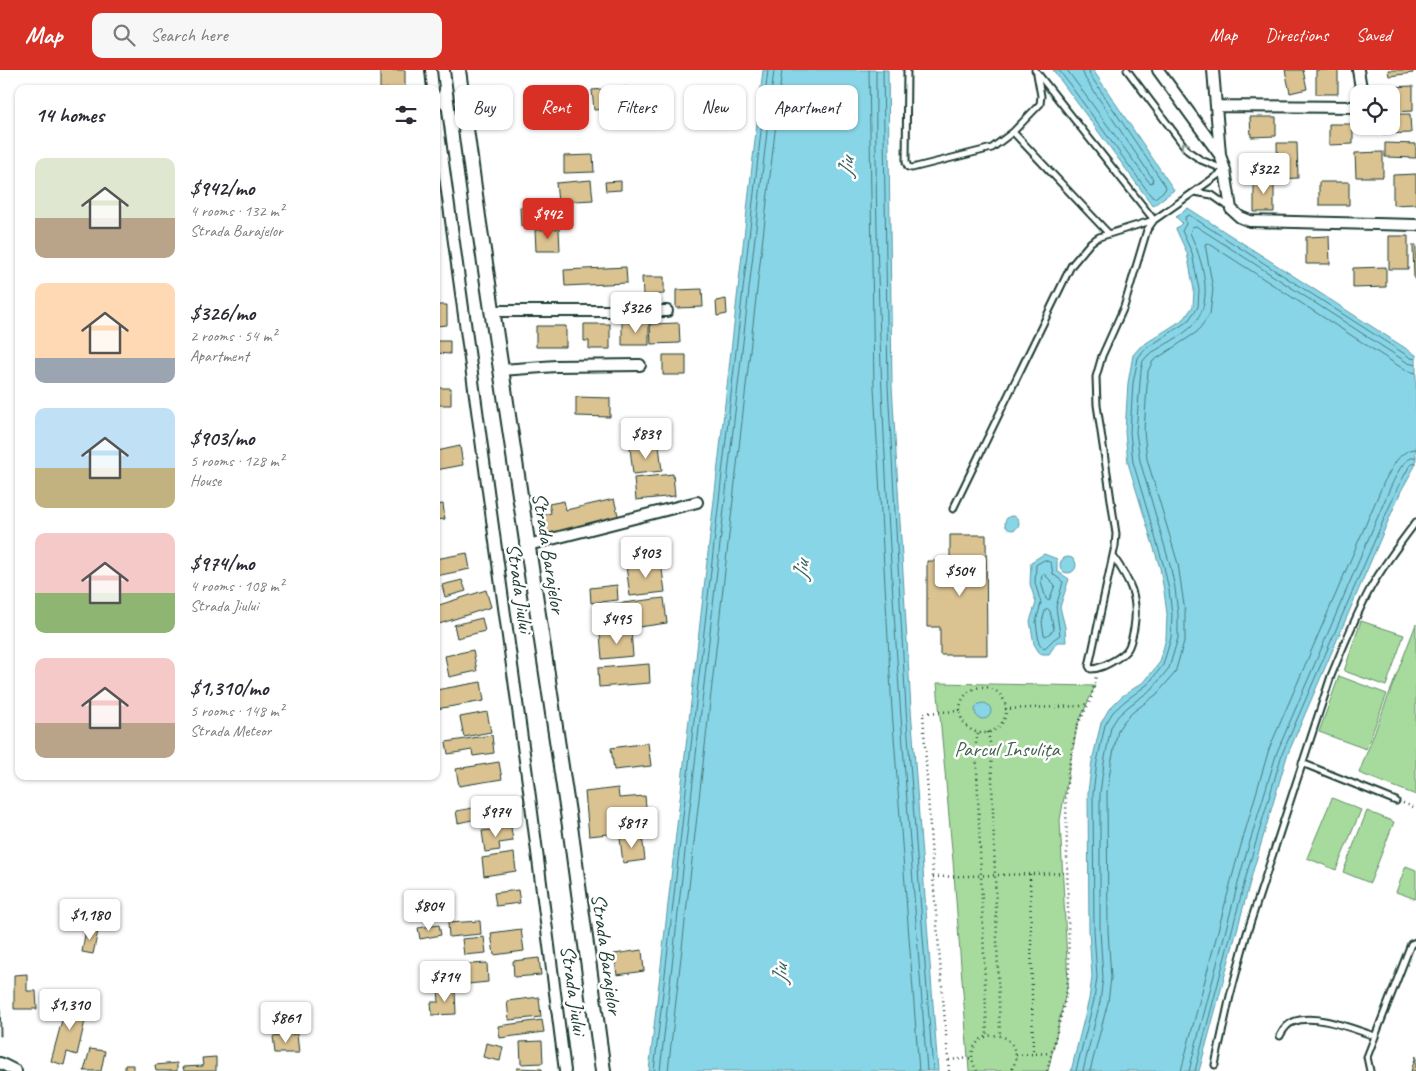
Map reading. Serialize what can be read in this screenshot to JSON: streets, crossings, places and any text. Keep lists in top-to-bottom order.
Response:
{
  "streets": {
    "main road": ["Strada Barajelor"],
    "street": ["Strada Jiului"]
  },
  "water": ["Jiu"],
  "parks": ["Parcul Insulița"],
  "page": {
    "header": "Map",
    "search": "Search here",
    "nav": ["Map", "Directions", "Saved"],
    "chip": [
      "Buy",
      "Rent",
      "Filters",
      "New",
      "Apartment"
    ],
    "heading": "14 homes",
    "list": [
      {
        "name": "$942/mo",
        "note": "4 rooms · 132 m² · Strada Barajelor"
      },
      {
        "name": "$326/mo",
        "note": "2 rooms · 54 m² · Apartment"
      },
      {
        "name": "$903/mo",
        "note": "5 rooms · 128 m² · House"
      },
      {
        "name": "$974/mo",
        "note": "4 rooms · 108 m² · Strada Jiului"
      },
      {
        "name": "$1,310/mo",
        "note": "5 rooms · 148 m² · Strada Meteor"
      }
    ],
    "price": [
      "$322",
      "$942",
      "$326",
      "$839",
      "$903",
      "$504",
      "$495",
      "$974",
      "$817",
      "$804",
      "$1,180",
      "$714",
      "$1,310",
      "$861"
    ]
  }
}
